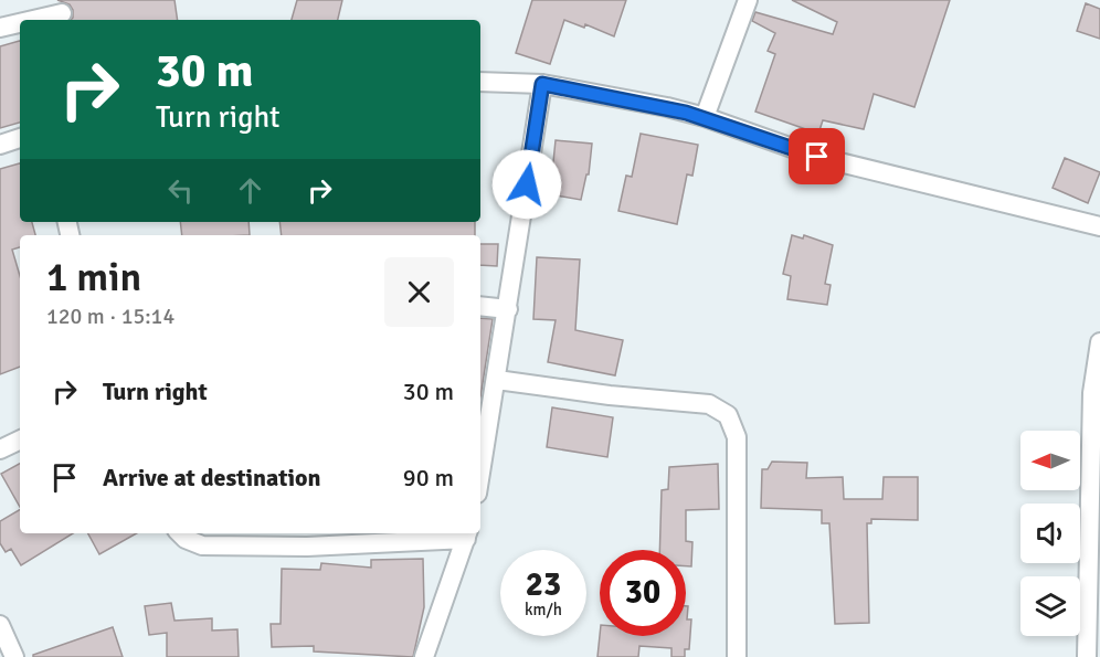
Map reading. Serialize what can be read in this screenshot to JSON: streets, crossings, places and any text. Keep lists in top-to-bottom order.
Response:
{
  "north": "left",
  "page": {
    "turn": ["30 m", "Turn right"],
    "heading": ["1 min", "120 m · 15:14"],
    "list": [
      {
        "name": "Turn right",
        "value": "30 m"
      },
      {
        "name": "Arrive at destination",
        "value": "90 m"
      }
    ],
    "speed": "23 km/h",
    "limit": "30"
  }
}
